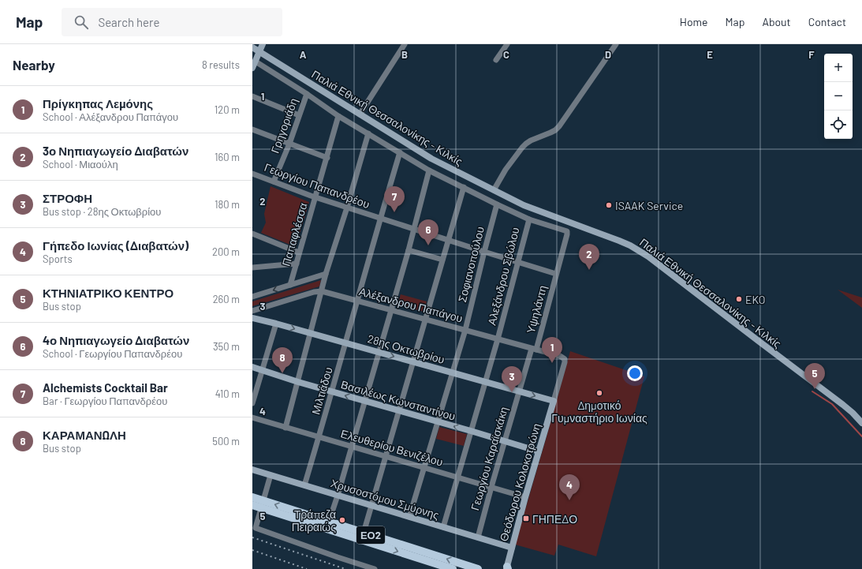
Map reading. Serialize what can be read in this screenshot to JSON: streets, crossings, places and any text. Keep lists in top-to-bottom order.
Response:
{
  "streets": {
    "main road": ["ΕΟ2"],
    "street": [
      "Παλιά Εθνική Θεσσαλονίκης - Κιλκίς",
      "Γρηγοριάδη",
      "Γεωργίου Παπανδρέου",
      "Παπαφλέσσα",
      "Σοφιανοπούλου",
      "Αλεξάνδρου Σβώλου",
      "Αλέξανδρου Παπάγου",
      "Υψηλάντη",
      "28ης Οκτωβρίου",
      "Μιλτιάδου",
      "Βασιλέως Κωνσταντίνου",
      "Ελευθερίου Βενιζέλου",
      "Γεωργίου Καραϊσκάκη",
      "Θεόδωρου Κολοκοτρώνη",
      "Χρυσοστόμου Σμύρνης"
    ]
  },
  "crossings": [
    ["Γρηγοριάδη", "Γεωργίου Παπανδρέου"],
    ["Γεωργίου Παπανδρέου", "Παπαφλέσσα"],
    ["Γεωργίου Παπανδρέου", "Σοφιανοπούλου"],
    ["Γεωργίου Παπανδρέου", "Αλεξάνδρου Σβώλου"],
    ["Γεωργίου Παπανδρέου", "Υψηλάντη"],
    ["Γεωργίου Παπανδρέου", "Μιλτιάδου"],
    ["Σοφιανοπούλου", "Αλέξανδρου Παπάγου"],
    ["Σοφιανοπούλου", "28ης Οκτωβρίου"],
    ["Σοφιανοπούλου", "Βασιλέως Κωνσταντίνου"],
    ["Σοφιανοπούλου", "Ελευθερίου Βενιζέλου"],
    ["Σοφιανοπούλου", "Χρυσοστόμου Σμύρνης"],
    ["Αλεξάνδρου Σβώλου", "Αλέξανδρου Παπάγου"],
    ["Αλεξάνδρου Σβώλου", "Υψηλάντη"],
    ["Αλεξάνδρου Σβώλου", "28ης Οκτωβρίου"],
    ["Αλεξάνδρου Σβώλου", "Βασιλέως Κωνσταντίνου"],
    ["Αλεξάνδρου Σβώλου", "Ελευθερίου Βενιζέλου"],
    ["Αλεξάνδρου Σβώλου", "Χρυσοστόμου Σμύρνης"],
    ["Αλέξανδρου Παπάγου", "Υψηλάντη"],
    ["Αλέξανδρου Παπάγου", "28ης Οκτωβρίου"],
    ["Αλέξανδρου Παπάγου", "Μιλτιάδου"],
    ["Αλέξανδρου Παπάγου", "Γεωργίου Καραϊσκάκη"],
    ["Αλέξανδρου Παπάγου", "Θεόδωρου Κολοκοτρώνη"],
    ["Υψηλάντη", "Γεωργίου Καραϊσκάκη"],
    ["28ης Οκτωβρίου", "Μιλτιάδου"],
    ["28ης Οκτωβρίου", "Γεωργίου Καραϊσκάκη"],
    ["28ης Οκτωβρίου", "Θεόδωρου Κολοκοτρώνη"],
    ["Μιλτιάδου", "Βασιλέως Κωνσταντίνου"],
    ["Μιλτιάδου", "Ελευθερίου Βενιζέλου"],
    ["Μιλτιάδου", "Χρυσοστόμου Σμύρνης"],
    ["Βασιλέως Κωνσταντίνου", "Γεωργίου Καραϊσκάκη"],
    ["Βασιλέως Κωνσταντίνου", "Θεόδωρου Κολοκοτρώνη"],
    ["Ελευθερίου Βενιζέλου", "Γεωργίου Καραϊσκάκη"],
    ["Ελευθερίου Βενιζέλου", "Θεόδωρου Κολοκοτρώνη"],
    ["Γεωργίου Καραϊσκάκη", "Χρυσοστόμου Σμύρνης"],
    ["Θεόδωρου Κολοκοτρώνη", "Χρυσοστόμου Σμύρνης"]
  ],
  "places": {
    "other": [
      "ISAAK Service",
      "EKO",
      "Δημοτικό Γυμναστήριο Ιωνίας",
      "Τράπεζα Πειραιώς"
    ],
    "transit": ["ΓΗΠΕΔΟ"]
  },
  "page": {
    "header": "Map",
    "search": "Search here",
    "nav": [
      "Home",
      "Map",
      "About",
      "Contact"
    ],
    "heading": ["Nearby", "8 results"],
    "map_buttons": ["+", "−"],
    "list": [
      {
        "mark": "1",
        "name": "Πρίγκηπας Λεμόνης",
        "note": "School · Αλέξανδρου Παπάγου",
        "value": "120 m"
      },
      {
        "mark": "2",
        "name": "3ο Νηπιαγωγείο Διαβατών",
        "note": "School · Μιαούλη",
        "value": "160 m"
      },
      {
        "mark": "3",
        "name": "ΣΤΡΟΦΗ",
        "note": "Bus stop · 28ης Οκτωβρίου",
        "value": "180 m"
      },
      {
        "mark": "4",
        "name": "Γήπεδο Ιωνίας (Διαβατών)",
        "note": "Sports",
        "value": "200 m"
      },
      {
        "mark": "5",
        "name": "ΚΤΗΝΙΑΤΡΙΚΟ ΚΕΝΤΡΟ",
        "note": "Bus stop",
        "value": "260 m"
      },
      {
        "mark": "6",
        "name": "4ο Νηπιαγωγείο Διαβατών",
        "note": "School · Γεωργίου Παπανδρέου",
        "value": "350 m"
      },
      {
        "mark": "7",
        "name": "Alchemists Cocktail Bar",
        "note": "Bar · Γεωργίου Παπανδρέου",
        "value": "410 m"
      },
      {
        "mark": "8",
        "name": "ΚΑΡΑΜΑΝΩΛΗ",
        "note": "Bus stop",
        "value": "500 m"
      }
    ],
    "pins": [
      "7",
      "6",
      "2",
      "1",
      "8",
      "5",
      "3",
      "4"
    ]
  },
  "grid": {
    "columns": [
      "A",
      "B",
      "C",
      "D",
      "E",
      "F"
    ],
    "rows": [
      "1",
      "2",
      "3",
      "4",
      "5"
    ]
  }
}
